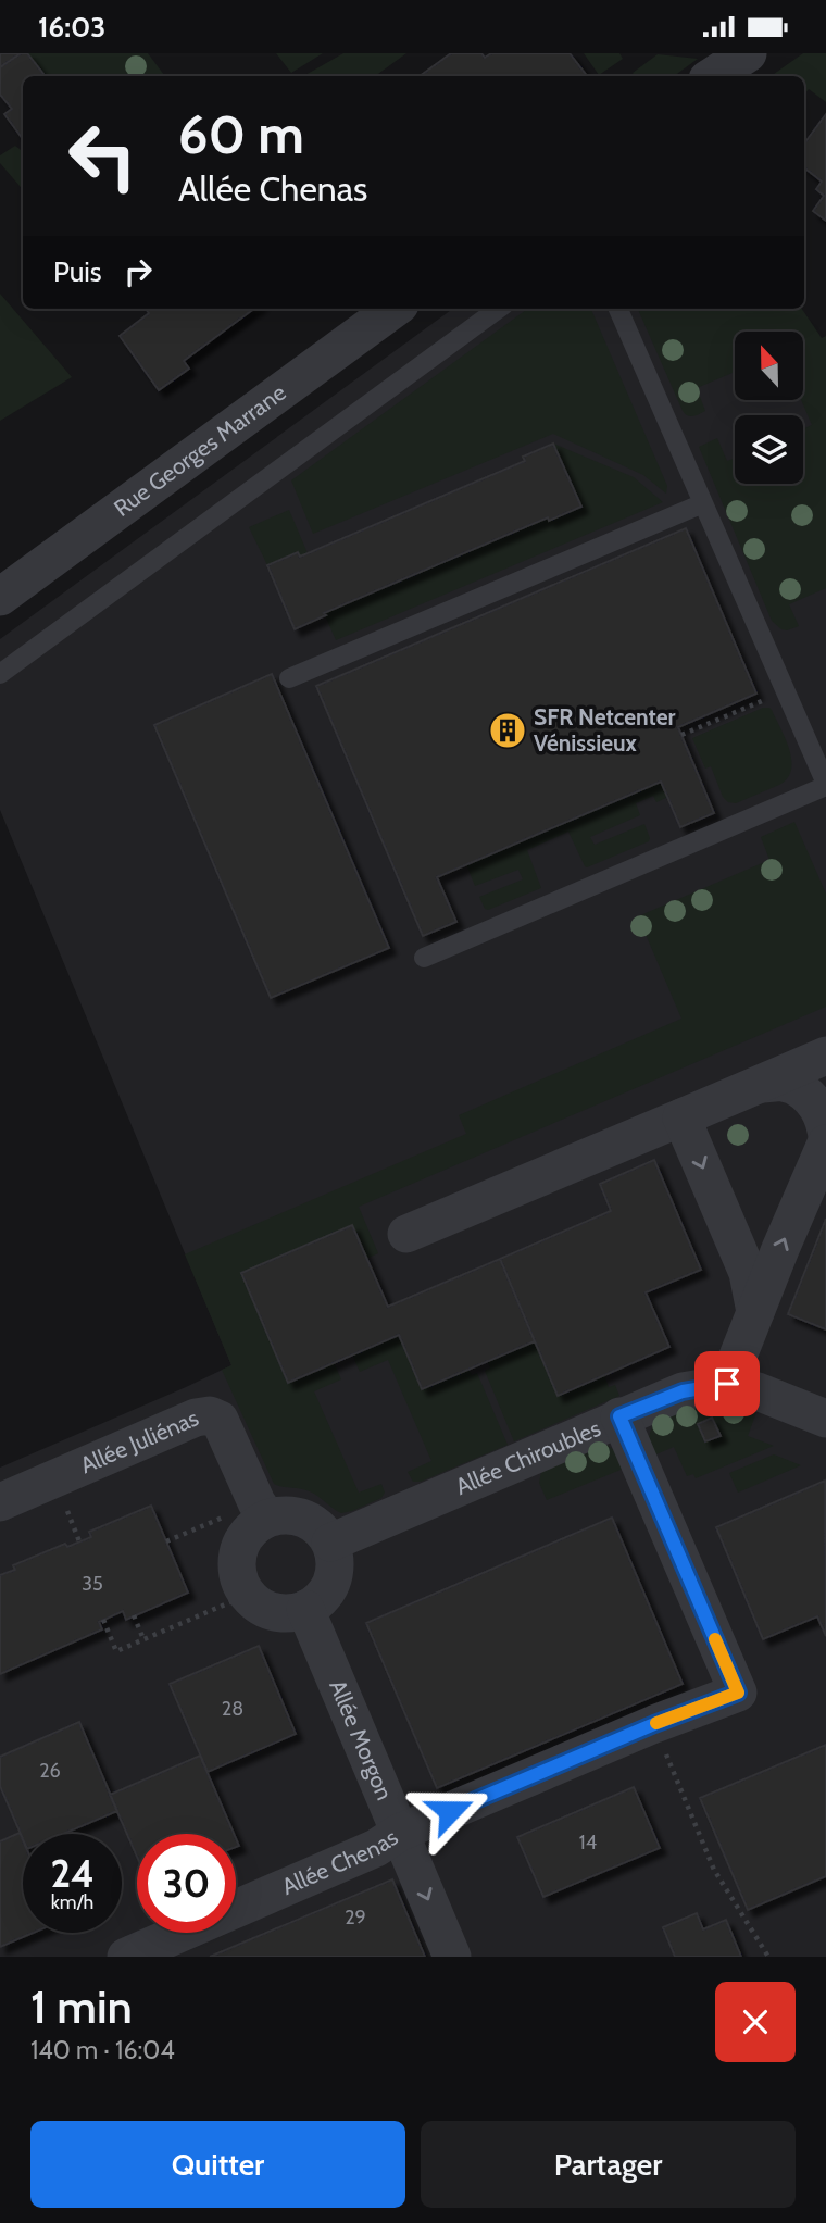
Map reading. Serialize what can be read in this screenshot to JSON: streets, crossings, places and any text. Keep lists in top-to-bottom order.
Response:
{
  "streets": {
    "street": [
      "Rue Georges Marrane",
      "Allée Juliénas",
      "Allée Chiroubles",
      "Allée Morgon",
      "Allée Chenas"
    ]
  },
  "crossings": [
    ["Allée Juliénas", "Allée Chiroubles"],
    ["Allée Juliénas", "Allée Morgon"],
    ["Allée Chiroubles", "Allée Morgon"],
    ["Allée Chiroubles", "Allée Chenas"],
    ["Allée Morgon", "Allée Chenas"]
  ],
  "one_way": ["Allée Morgon"],
  "places": {
    "building": ["SFR Netcenter Vénissieux"]
  },
  "house_numbers": [
    "35",
    "28",
    "26",
    "14",
    "29"
  ],
  "north": "top",
  "page": {
    "status": "16:03",
    "turn": ["60 m", "Allée Chenas"],
    "then": "Puis",
    "speed": "24 km/h",
    "limit": "30",
    "heading": ["1 min", "140 m · 16:04"],
    "buttons": ["Quitter", "Partager"]
  }
}
